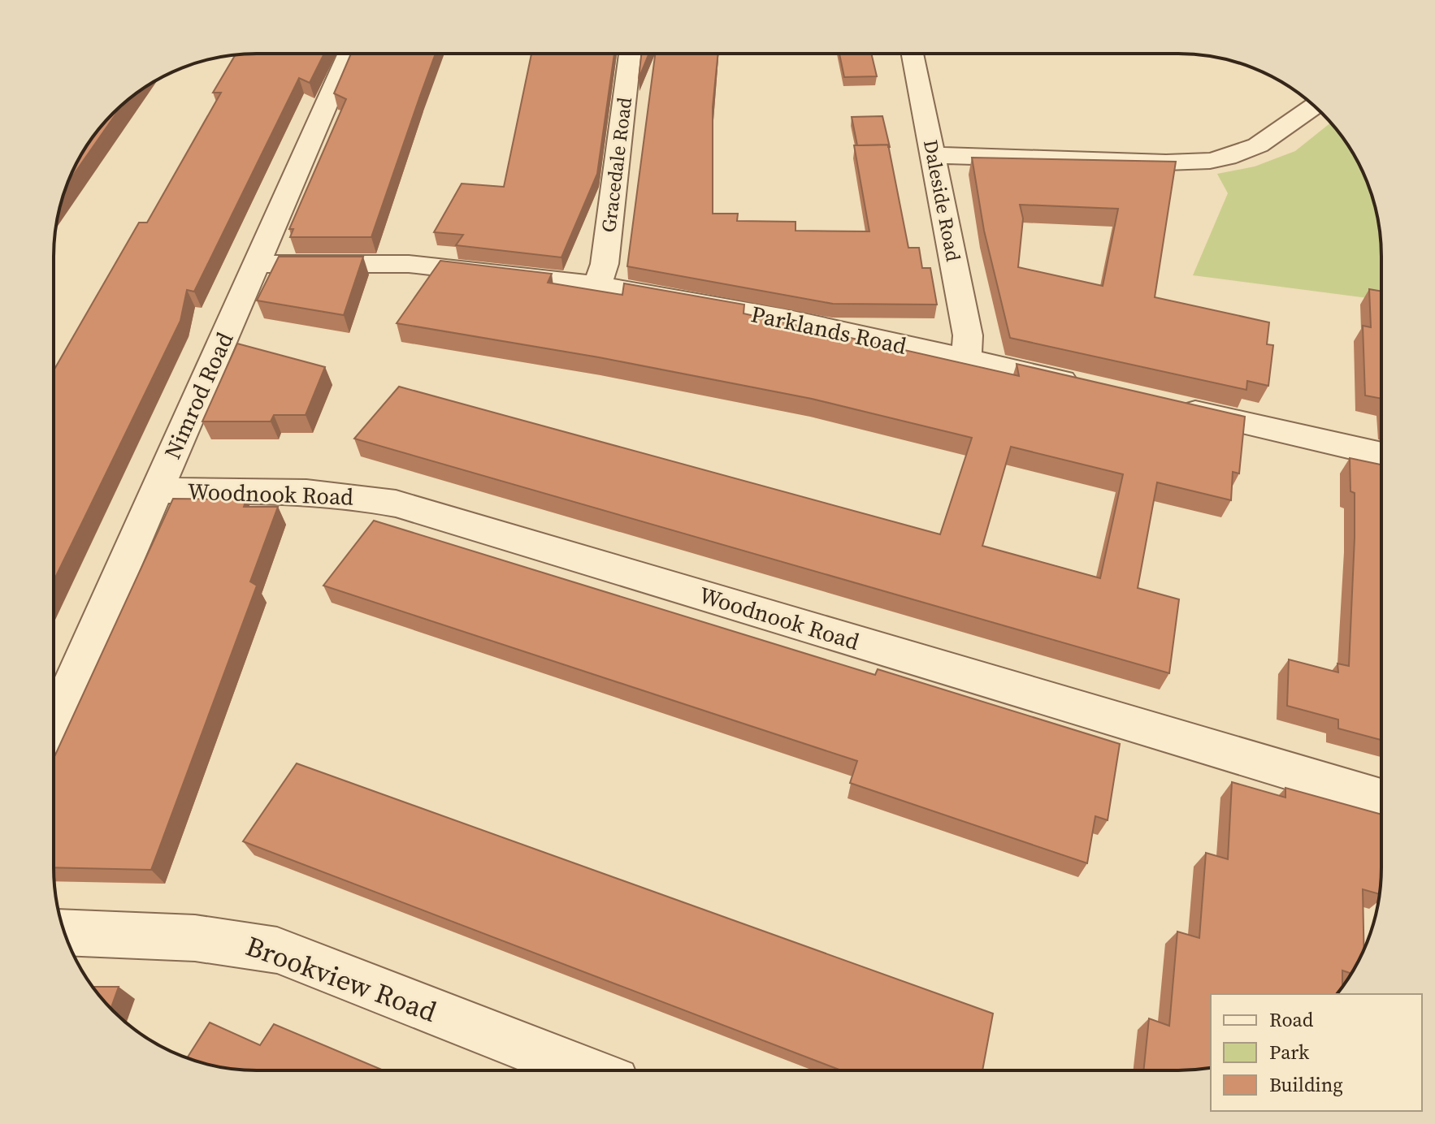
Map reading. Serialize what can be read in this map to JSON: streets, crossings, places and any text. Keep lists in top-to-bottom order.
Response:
{
  "streets": {
    "street": [
      "Gracedale Road",
      "Daleside Road",
      "Parklands Road",
      "Nimrod Road",
      "Woodnook Road",
      "Brookview Road"
    ]
  },
  "crossings": [
    ["Gracedale Road", "Parklands Road"],
    ["Daleside Road", "Parklands Road"],
    ["Parklands Road", "Nimrod Road"],
    ["Nimrod Road", "Woodnook Road"]
  ],
  "legend": ["Road", "Park", "Building"]
}
